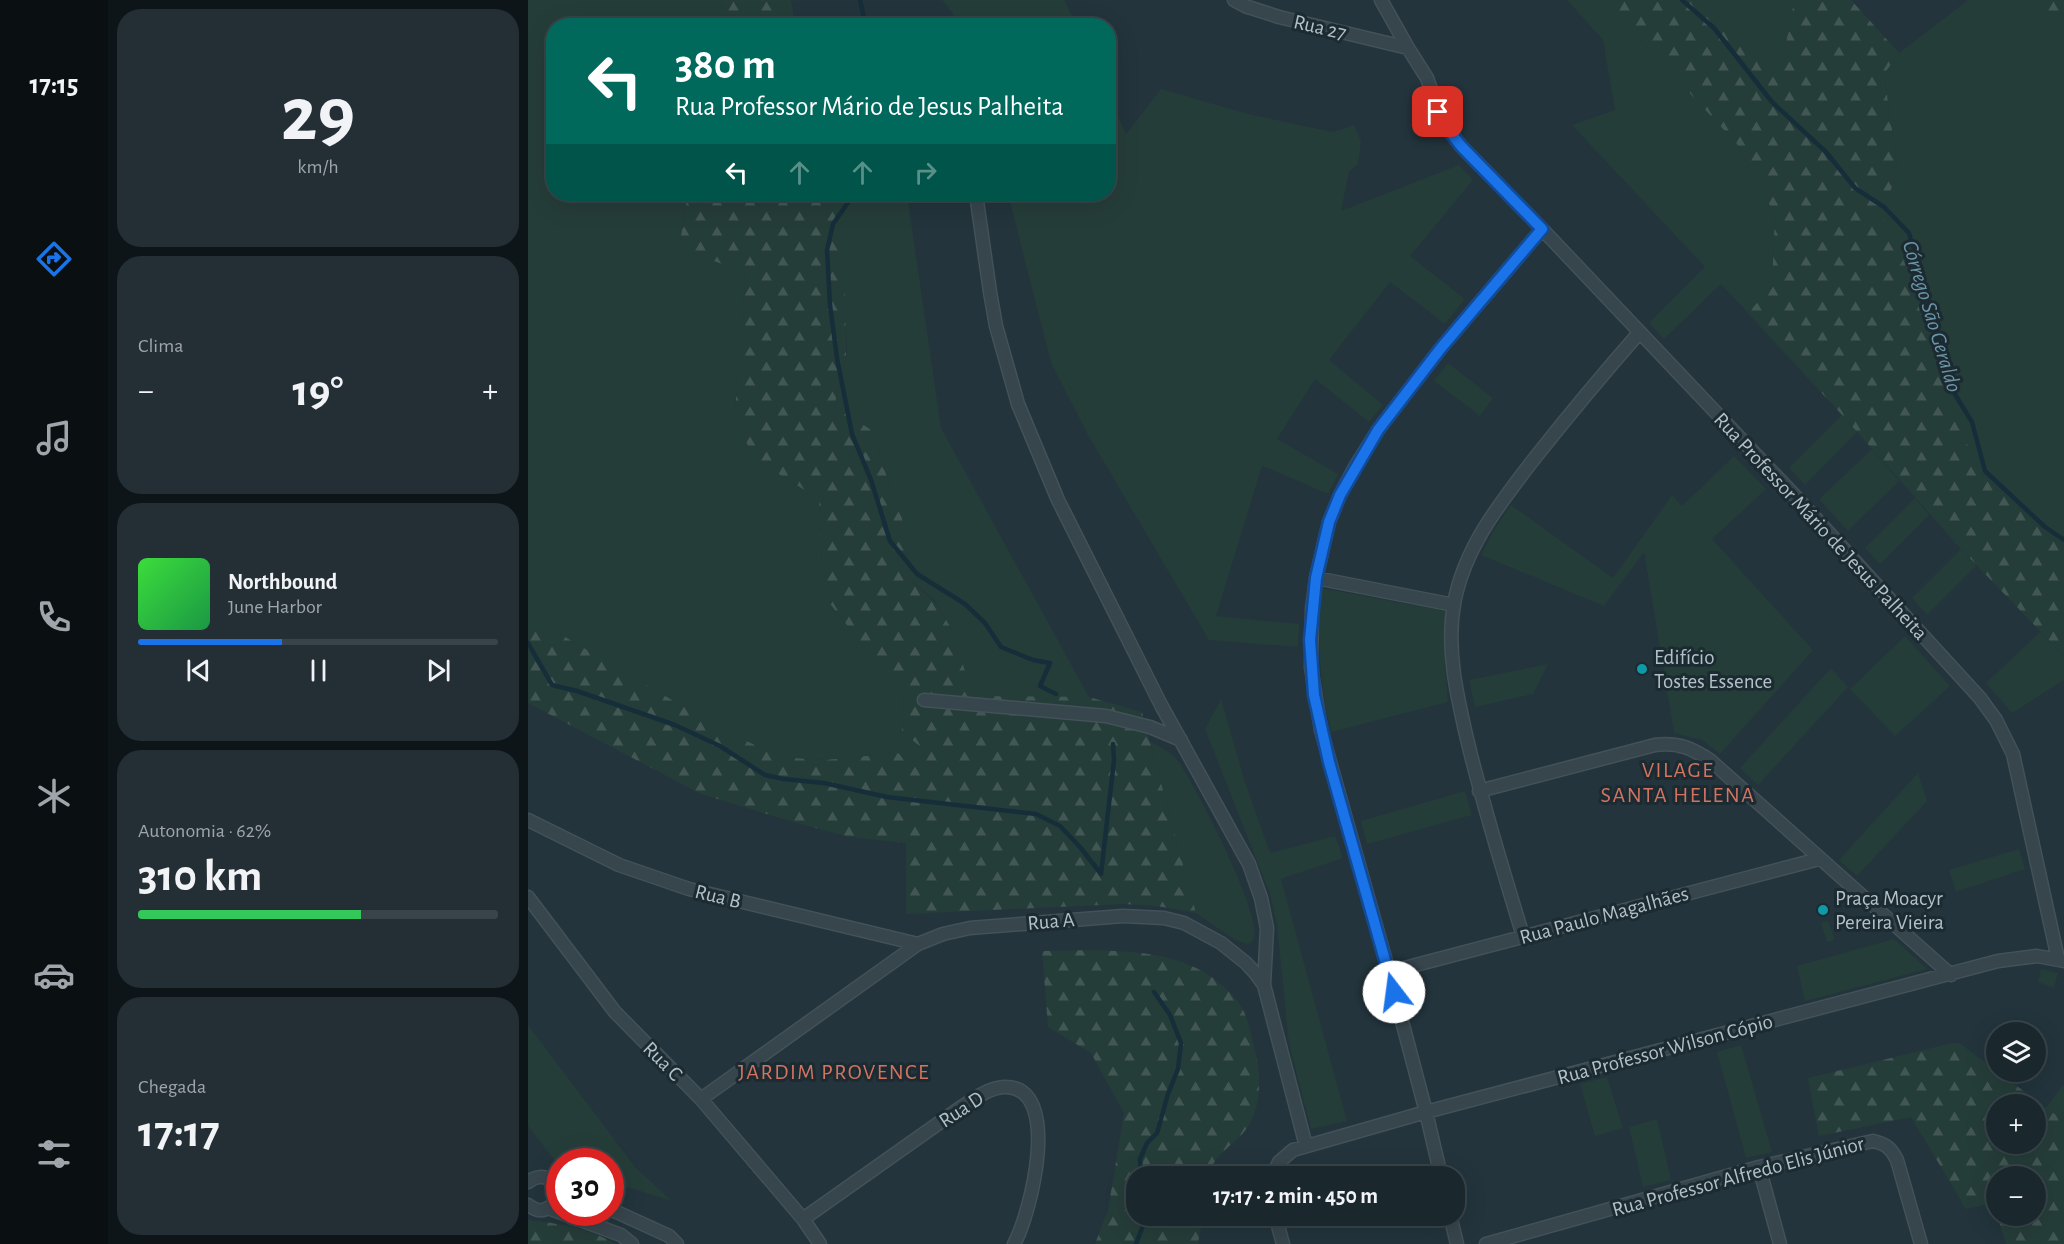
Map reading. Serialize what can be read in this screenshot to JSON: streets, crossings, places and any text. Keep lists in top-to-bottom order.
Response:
{
  "streets": {
    "street": [
      "Rua 27",
      "Rua Professor Mário de Jesus Palheita",
      "Rua B",
      "Rua Paulo Magalhães",
      "Rua A",
      "Rua Professor Wilson Cópio",
      "Rua C",
      "Rua D",
      "Rua Professor Alfredo Elis Júnior"
    ]
  },
  "crossings": [
    ["Rua 27", "Rua Professor Mário de Jesus Palheita"],
    ["Rua Professor Mário de Jesus Palheita", "Rua Professor Wilson Cópio"],
    ["Rua B", "Rua A"],
    ["Rua A", "Rua Professor Wilson Cópio"],
    ["Rua A", "Rua C"],
    ["Rua C", "Rua D"]
  ],
  "districts": ["VILAGE SANTA HELENA", "JARDIM PROVENCE"],
  "water": ["Córrego São Geraldo"],
  "places": ["Edifício Tostes Essence", "Praça Moacyr Pereira Vieira"],
  "page": {
    "tabs": "17:15",
    "tile": [
      ["29", "km/h"],
      "Clima",
      ["Autonomia · 62%", "310 km"],
      ["Chegada", "17:17"]
    ],
    "turn": ["380 m", "Rua Professor Mário de Jesus Palheita"],
    "heat": ["−", "19°", "+"],
    "song": ["Northbound", "June Harbor"],
    "map_buttons": ["+", "−"],
    "limit": "30",
    "trip": "17:17 · 2 min · 450 m"
  }
}
